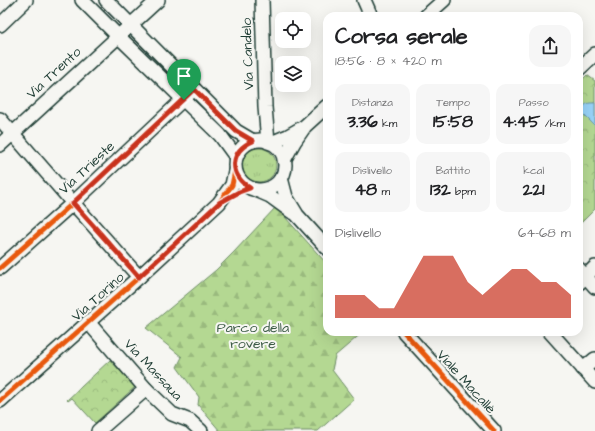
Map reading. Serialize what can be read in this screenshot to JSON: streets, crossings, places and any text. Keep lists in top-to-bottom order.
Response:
{
  "streets": {
    "street": [
      "Via Candelo",
      "Via Trento",
      "Via Trieste",
      "Via Torino",
      "Via Massaua",
      "Viale Macallè"
    ]
  },
  "crossings": [
    ["Via Candelo", "Via Torino"],
    ["Via Torino", "Via Massaua"]
  ],
  "parks": ["Parco della rovere"],
  "page": {
    "heading": ["Corsa serale", "18:56 · 8 × 420 m"],
    "stats": [
      ["Distanza", "3.36 km"],
      ["Tempo", "15:58"],
      ["Passo", "4:45 /km"],
      ["Dislivello", "48 m"],
      ["Battito", "132 bpm"],
      ["kcal", "221"]
    ],
    "chart": ["Dislivello", "64–68 m"]
  }
}
